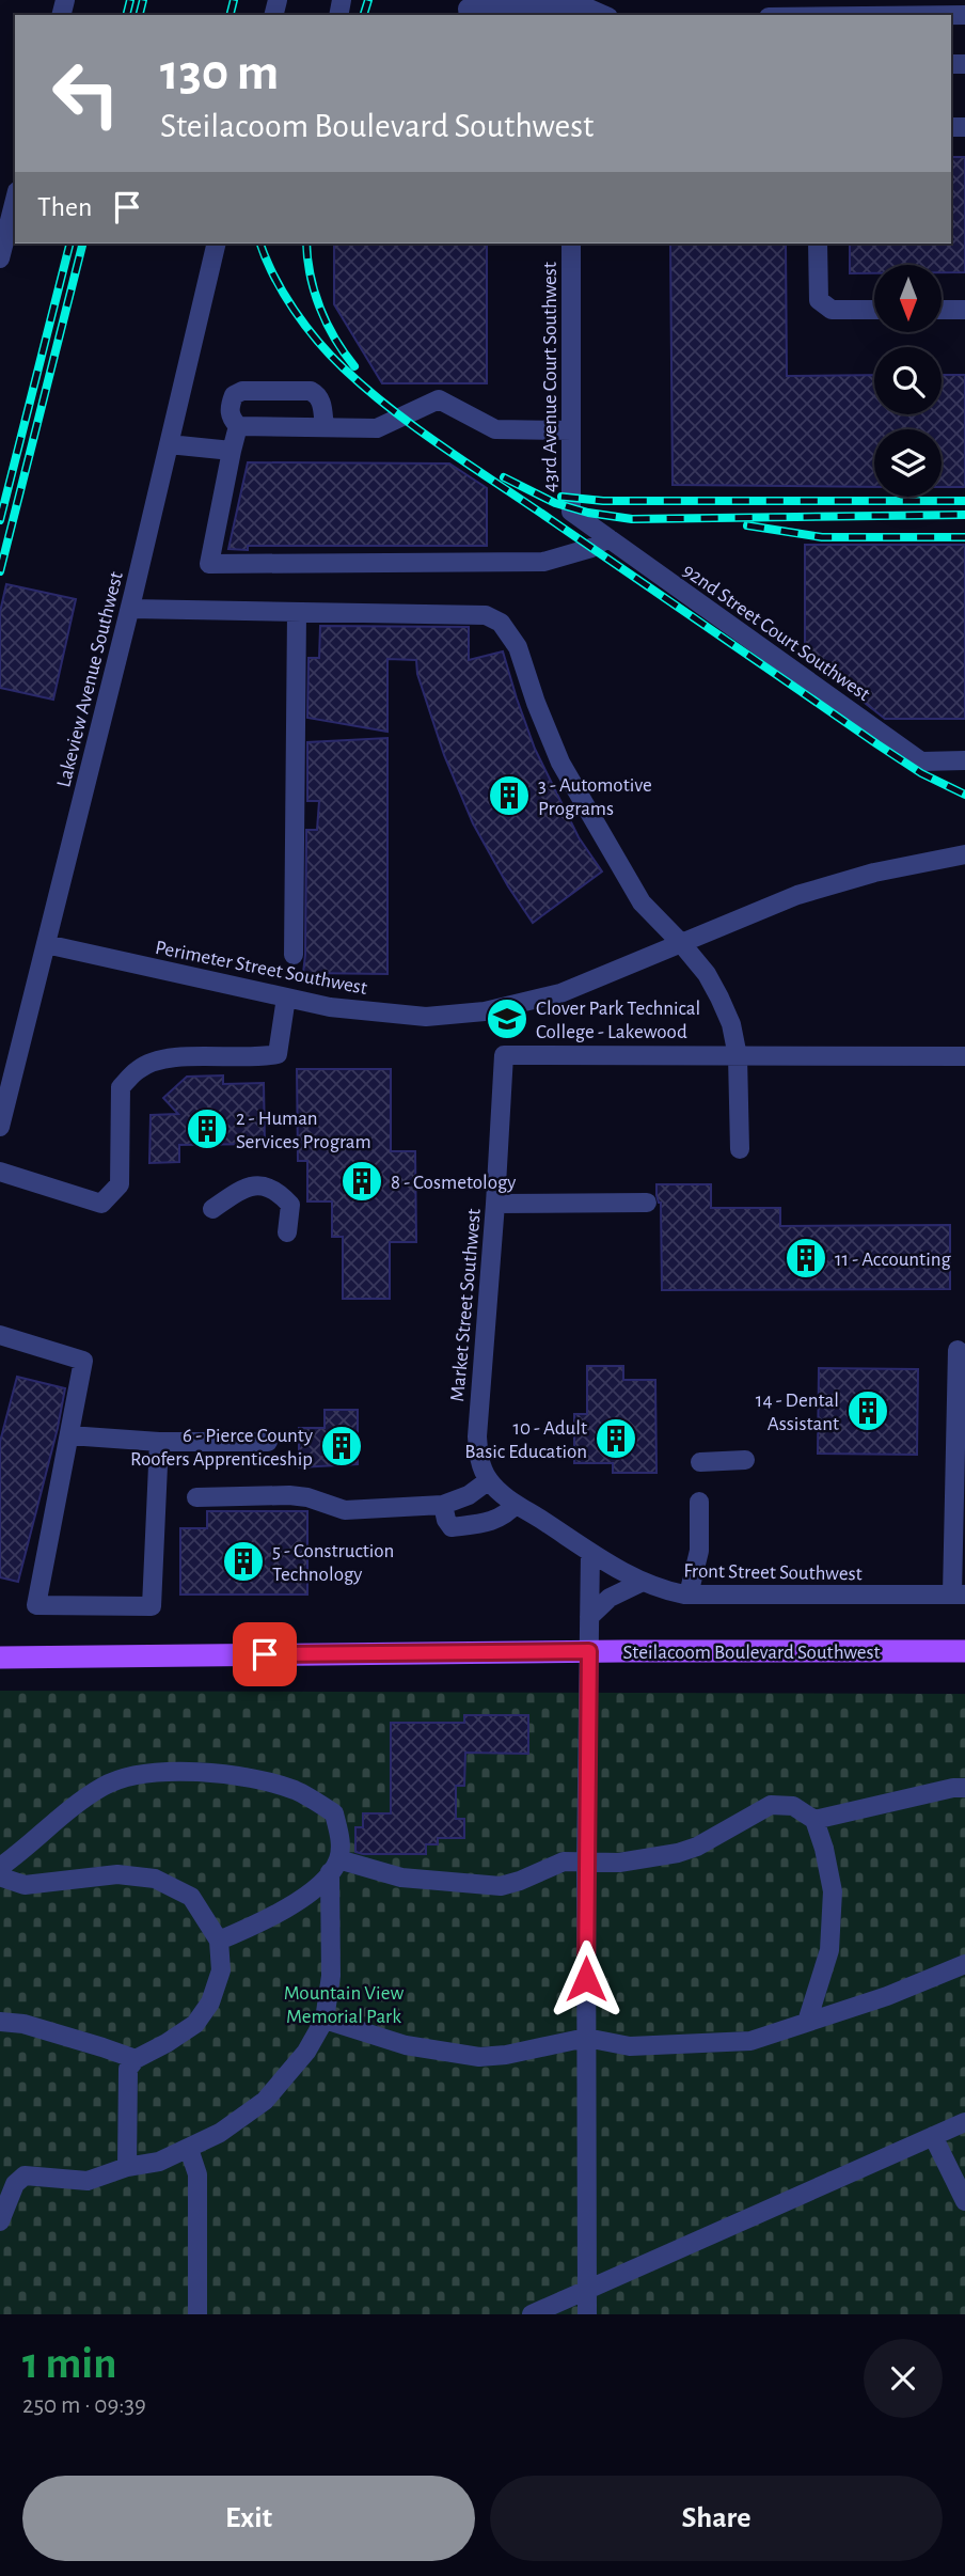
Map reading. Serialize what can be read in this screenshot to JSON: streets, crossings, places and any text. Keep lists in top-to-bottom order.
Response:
{
  "streets": {
    "main road": ["Steilacoom Boulevard Southwest"],
    "street": [
      "43rd Avenue Court Southwest",
      "92nd Street Court Southwest",
      "Lakeview Avenue Southwest",
      "Perimeter Street Southwest",
      "Market Street Southwest",
      "Front Street Southwest"
    ]
  },
  "crossings": [
    ["43rd Avenue Court Southwest", "92nd Street Court Southwest"],
    ["Lakeview Avenue Southwest", "Perimeter Street Southwest"]
  ],
  "parks": ["Mountain View Memorial Park"],
  "places": {
    "building": [
      "3 - Automotive Programs",
      "2 - Human Services Program",
      "8 - Cosmetology",
      "11 - Accounting",
      "14 - Dental Assistant",
      "10 - Adult Basic Education",
      "6 - Pierce County Roofers Apprenticeship",
      "5 - Construction Technology"
    ],
    "school or university": ["Clover Park Technical College - Lakewood"]
  },
  "north": "bottom",
  "page": {
    "turn": ["130 m", "Steilacoom Boulevard Southwest"],
    "then": "Then",
    "heading": ["1 min", "250 m · 09:39"],
    "buttons": ["Exit", "Share"]
  }
}
